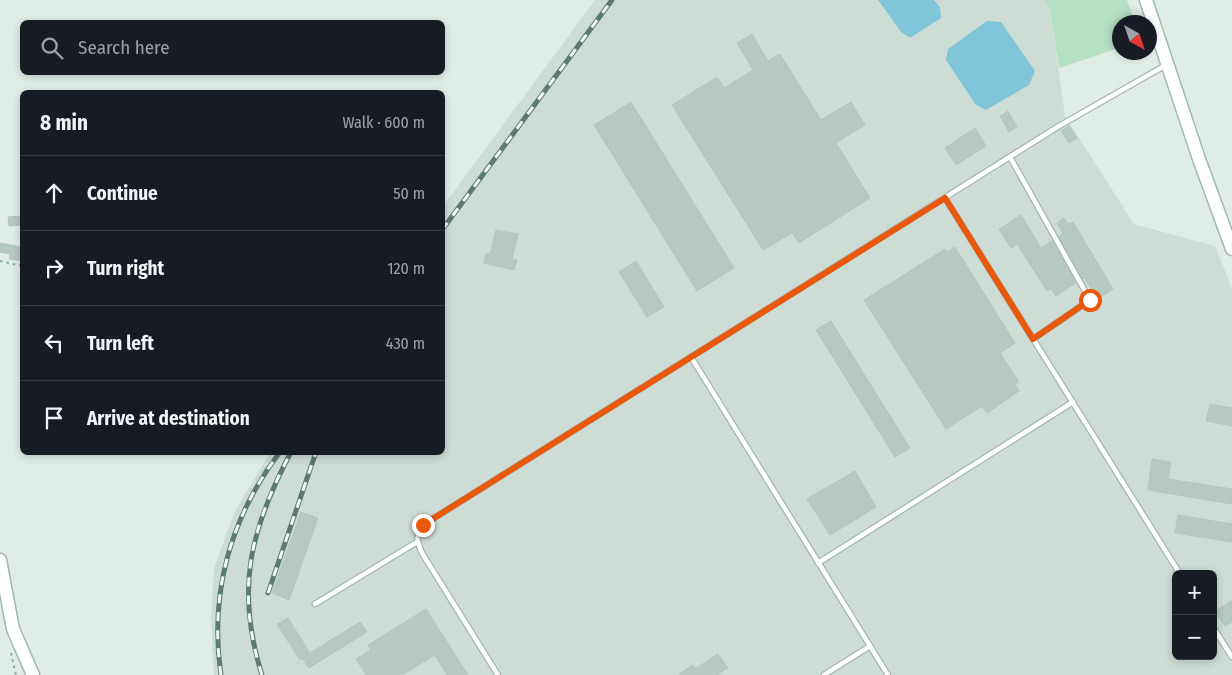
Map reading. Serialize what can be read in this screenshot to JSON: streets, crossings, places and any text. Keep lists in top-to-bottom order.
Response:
{
  "north": "bottom right",
  "page": {
    "search": "Search here",
    "heading": ["8 min", "Walk · 600 m"],
    "list": [
      ["Continue", "50 m"],
      ["Turn right", "120 m"],
      ["Turn left", "430 m"],
      "Arrive at destination"
    ],
    "map_buttons": ["+", "−"]
  }
}
